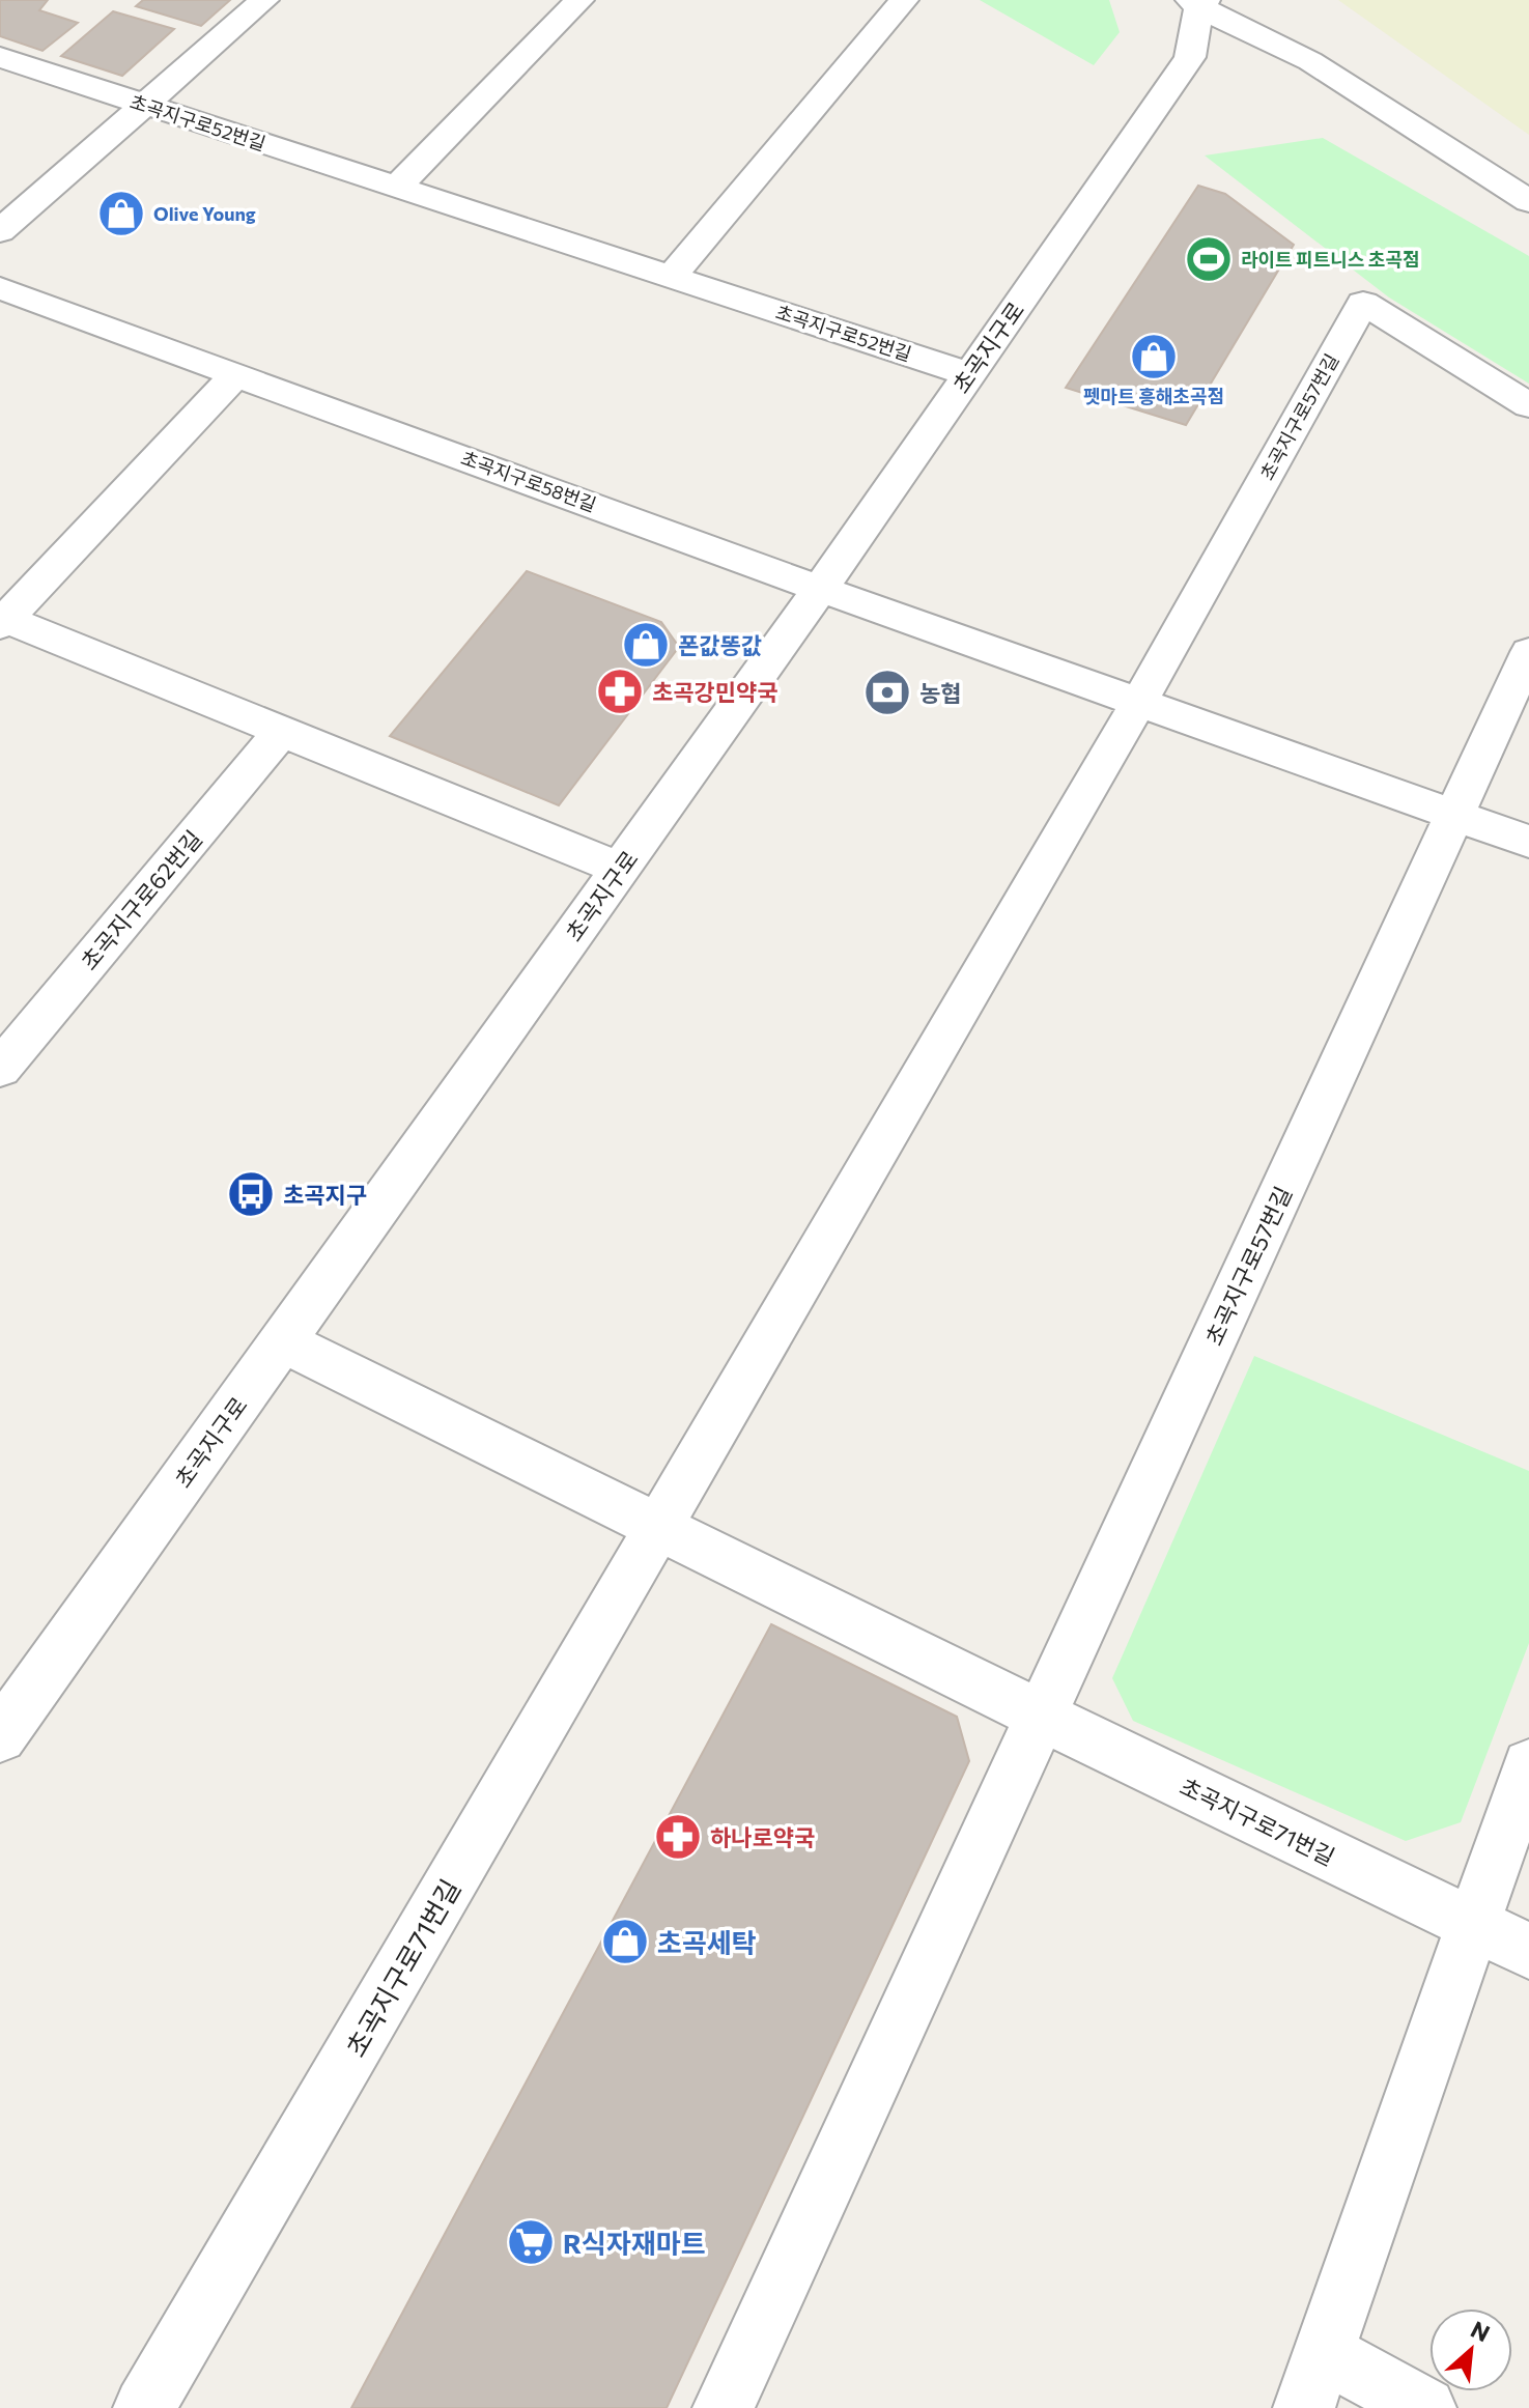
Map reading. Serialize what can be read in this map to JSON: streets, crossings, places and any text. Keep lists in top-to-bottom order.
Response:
{
  "streets": {
    "street": [
      "초곡지구로52번길",
      "초곡지구로",
      "초곡지구로57번길",
      "초곡지구로58번길",
      "초곡지구로62번길",
      "초곡지구로71번길"
    ]
  },
  "crossings": [
    ["초곡지구로52번길", "초곡지구로"],
    ["초곡지구로", "초곡지구로58번길"],
    ["초곡지구로", "초곡지구로71번길"],
    ["초곡지구로57번길", "초곡지구로71번길"]
  ],
  "places": {
    "shop": [
      "Olive Young",
      "펫마트 흥해초곡점",
      "폰값똥값",
      "초곡세탁"
    ],
    "sports": ["라이트 피트니스 초곡점"],
    "pharmacy": ["초곡강민약국", "하나로약국"],
    "bank": ["농협"],
    "bus stop": ["초곡지구"],
    "supermarket": ["R식자재마트"]
  },
  "north": "top right"
}
